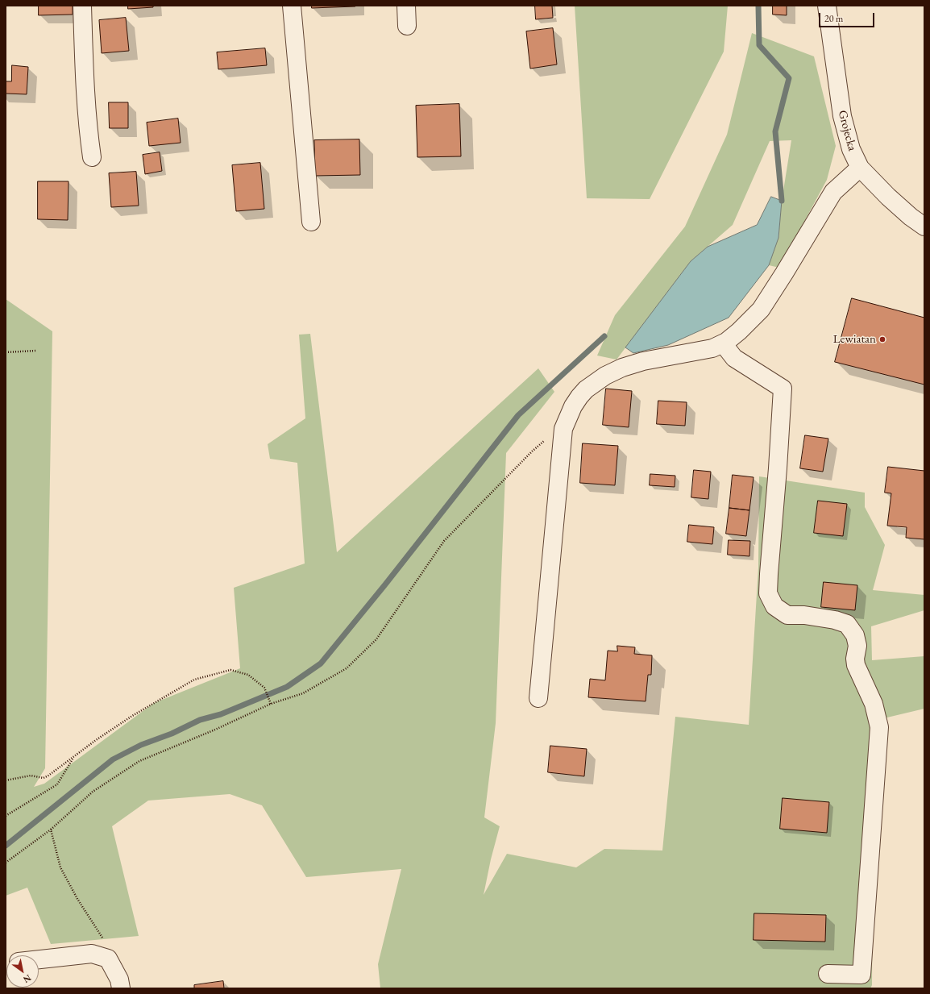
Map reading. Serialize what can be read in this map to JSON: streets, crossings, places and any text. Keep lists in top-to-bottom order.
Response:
{
  "streets": {
    "street": ["Grojecka"]
  },
  "places": ["Lewiatan"],
  "scale_bar": "20 m",
  "north": "bottom right"
}
